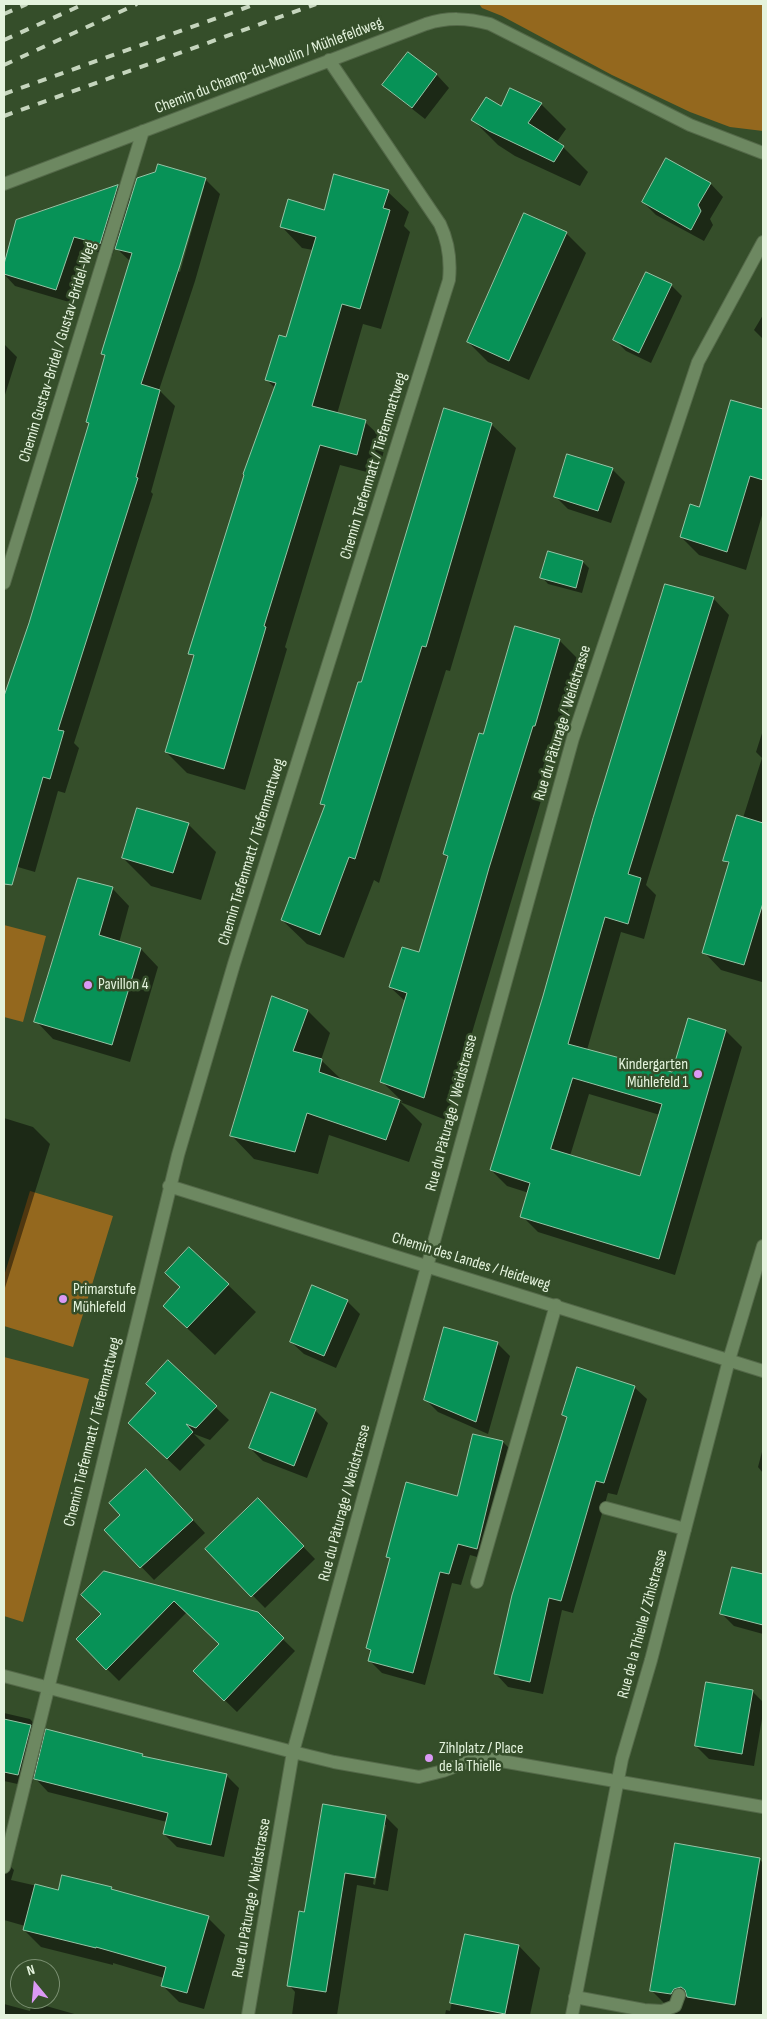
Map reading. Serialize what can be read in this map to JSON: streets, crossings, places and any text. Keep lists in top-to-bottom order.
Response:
{
  "streets": {
    "street": [
      "Chemin du Champ-du-Moulin / Mühlefeldweg",
      "Chemin Gustav-Bridel / Gustav-Bridel-Weg",
      "Chemin Tiefenmatt / Tiefenmattweg",
      "Rue du Pâturage / Weidstrasse",
      "Chemin des Landes / Heideweg",
      "Rue de la Thielle / Zihlstrasse"
    ]
  },
  "crossings": [
    ["Chemin du Champ-du-Moulin / Mühlefeldweg", "Chemin Gustav-Bridel / Gustav-Bridel-Weg"],
    ["Chemin du Champ-du-Moulin / Mühlefeldweg", "Chemin Tiefenmatt / Tiefenmattweg"],
    ["Chemin Tiefenmatt / Tiefenmattweg", "Chemin des Landes / Heideweg"],
    ["Rue du Pâturage / Weidstrasse", "Chemin des Landes / Heideweg"],
    ["Chemin des Landes / Heideweg", "Rue de la Thielle / Zihlstrasse"]
  ],
  "places": [
    "Pavillon 4",
    "Kindergarten Mühlefeld 1",
    "Primarstufe Mühlefeld",
    "Zihlplatz / Place de la Thielle"
  ],
  "north": "top"
}
